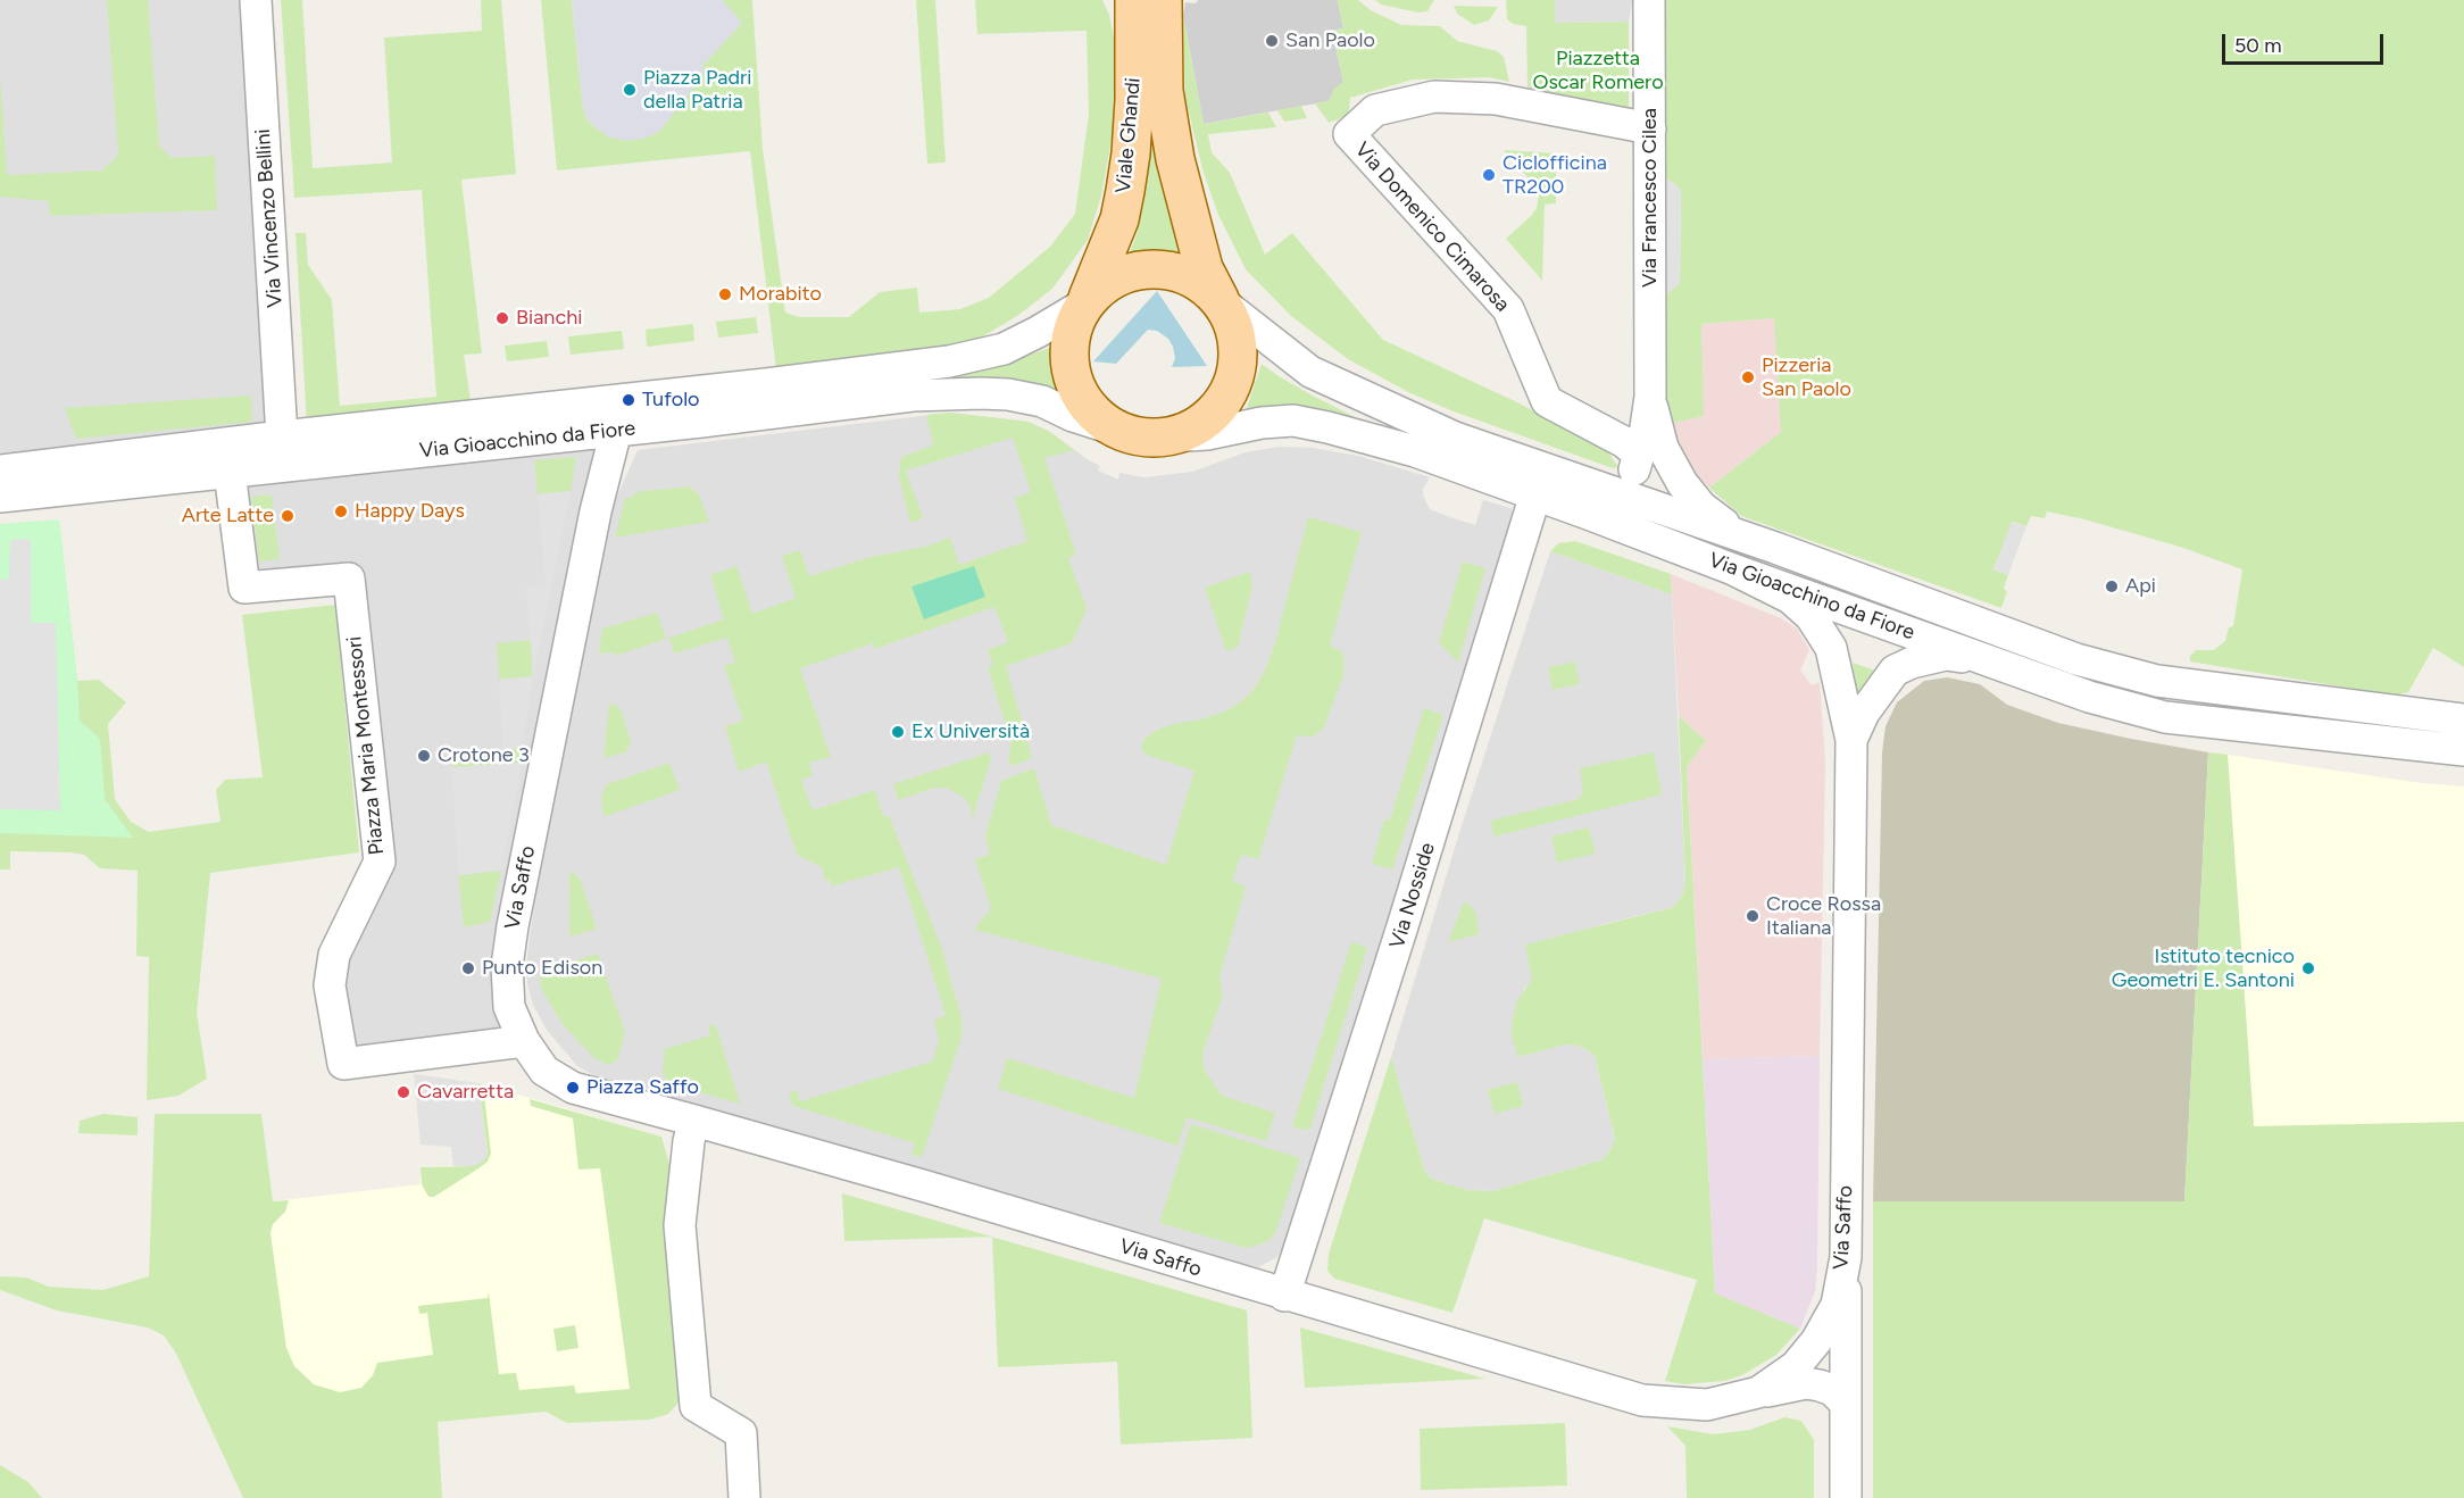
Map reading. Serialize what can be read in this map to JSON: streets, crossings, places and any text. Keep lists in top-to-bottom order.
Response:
{
  "streets": {
    "main road": ["Viale Ghandi"],
    "street": [
      "Via Francesco Cilea",
      "Via Vincenzo Bellini",
      "Via Domenico Cimarosa",
      "Via Gioacchino da Fiore",
      "Piazza Maria Montessori",
      "Via Saffo",
      "Via Nosside"
    ]
  },
  "crossings": [
    ["Viale Ghandi", "Via Gioacchino da Fiore"],
    ["Via Francesco Cilea", "Via Domenico Cimarosa"],
    ["Via Vincenzo Bellini", "Via Gioacchino da Fiore"],
    ["Via Gioacchino da Fiore", "Piazza Maria Montessori"],
    ["Via Gioacchino da Fiore", "Via Saffo"],
    ["Via Gioacchino da Fiore", "Via Nosside"],
    ["Piazza Maria Montessori", "Via Saffo"],
    ["Via Saffo", "Via Nosside"]
  ],
  "parks": ["Piazzetta Oscar Romero"],
  "places": [
    "San Paolo",
    "Piazza Padri della Patria",
    "Ciclofficina TR200",
    "Morabito",
    "Bianchi",
    "Pizzeria San Paolo",
    "Tufolo",
    "Happy Days",
    "Arte Latte",
    "Api",
    "Ex Università",
    "Crotone 3",
    "Croce Rossa Italiana",
    "Punto Edison",
    "Istituto tecnico Geometri E. Santoni",
    "Piazza Saffo",
    "Cavarretta"
  ],
  "scale_bar": "50 m"
}
